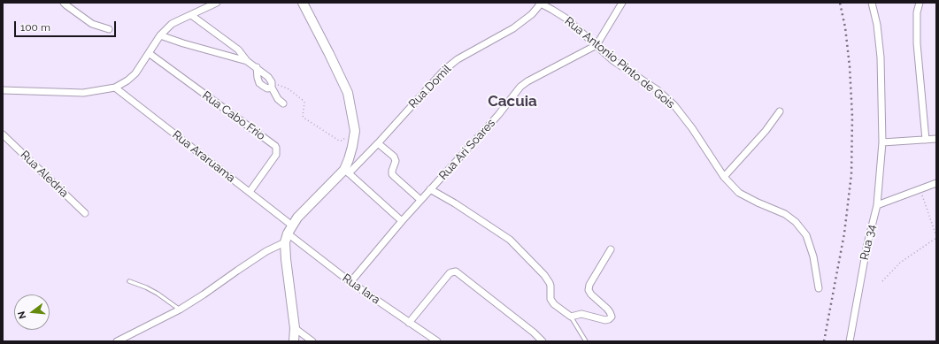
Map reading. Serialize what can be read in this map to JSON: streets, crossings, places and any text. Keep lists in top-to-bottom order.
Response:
{
  "streets": {
    "street": [
      "Rua Antonio Pinto de Gois",
      "Rua Domil",
      "Rua Cabo Frio",
      "Rua Ari Soares",
      "Rua Araruama",
      "Rua Aledria",
      "Rua 34",
      "Rua Iara"
    ]
  },
  "crossings": [
    ["Rua Antonio Pinto de Gois", "Rua Domil"],
    ["Rua Antonio Pinto de Gois", "Rua Ari Soares"],
    ["Rua Cabo Frio", "Rua Araruama"],
    ["Rua Ari Soares", "Rua Iara"]
  ],
  "districts": ["Cacuia"],
  "scale_bar": "100 m",
  "north": "left"
}
